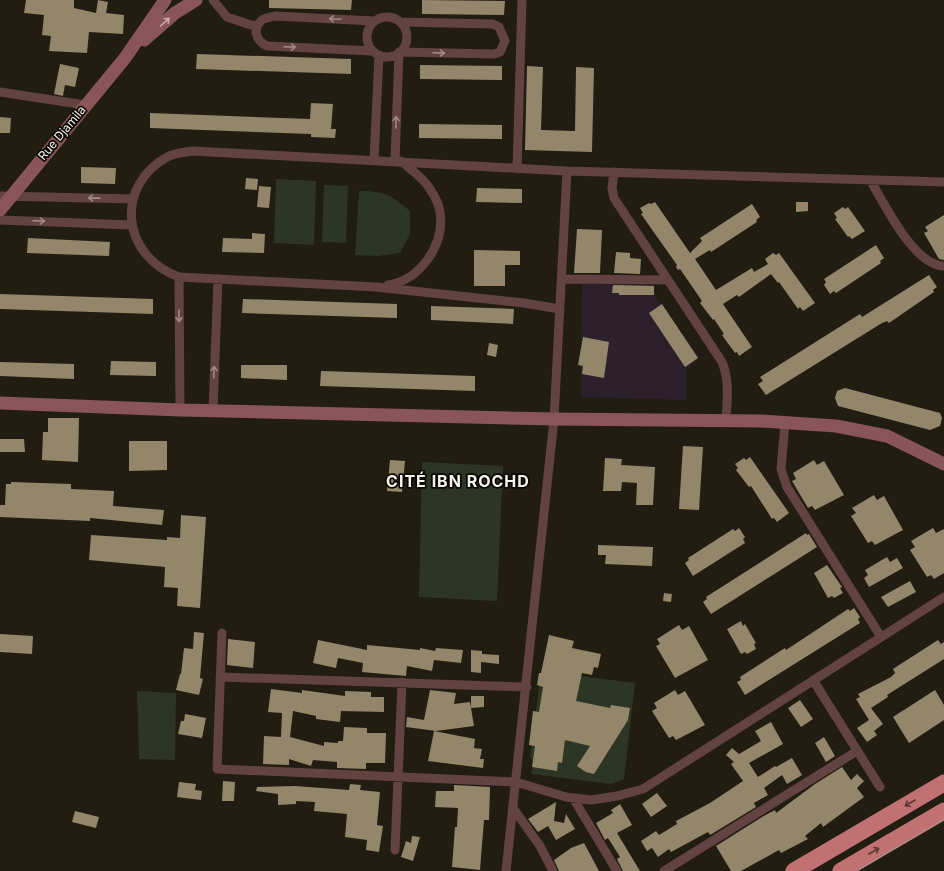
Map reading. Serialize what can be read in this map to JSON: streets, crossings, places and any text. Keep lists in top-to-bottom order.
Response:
{
  "streets": {
    "street": ["Rue Djamila"]
  },
  "districts": ["CITÉ IBN ROCHD"]
}
